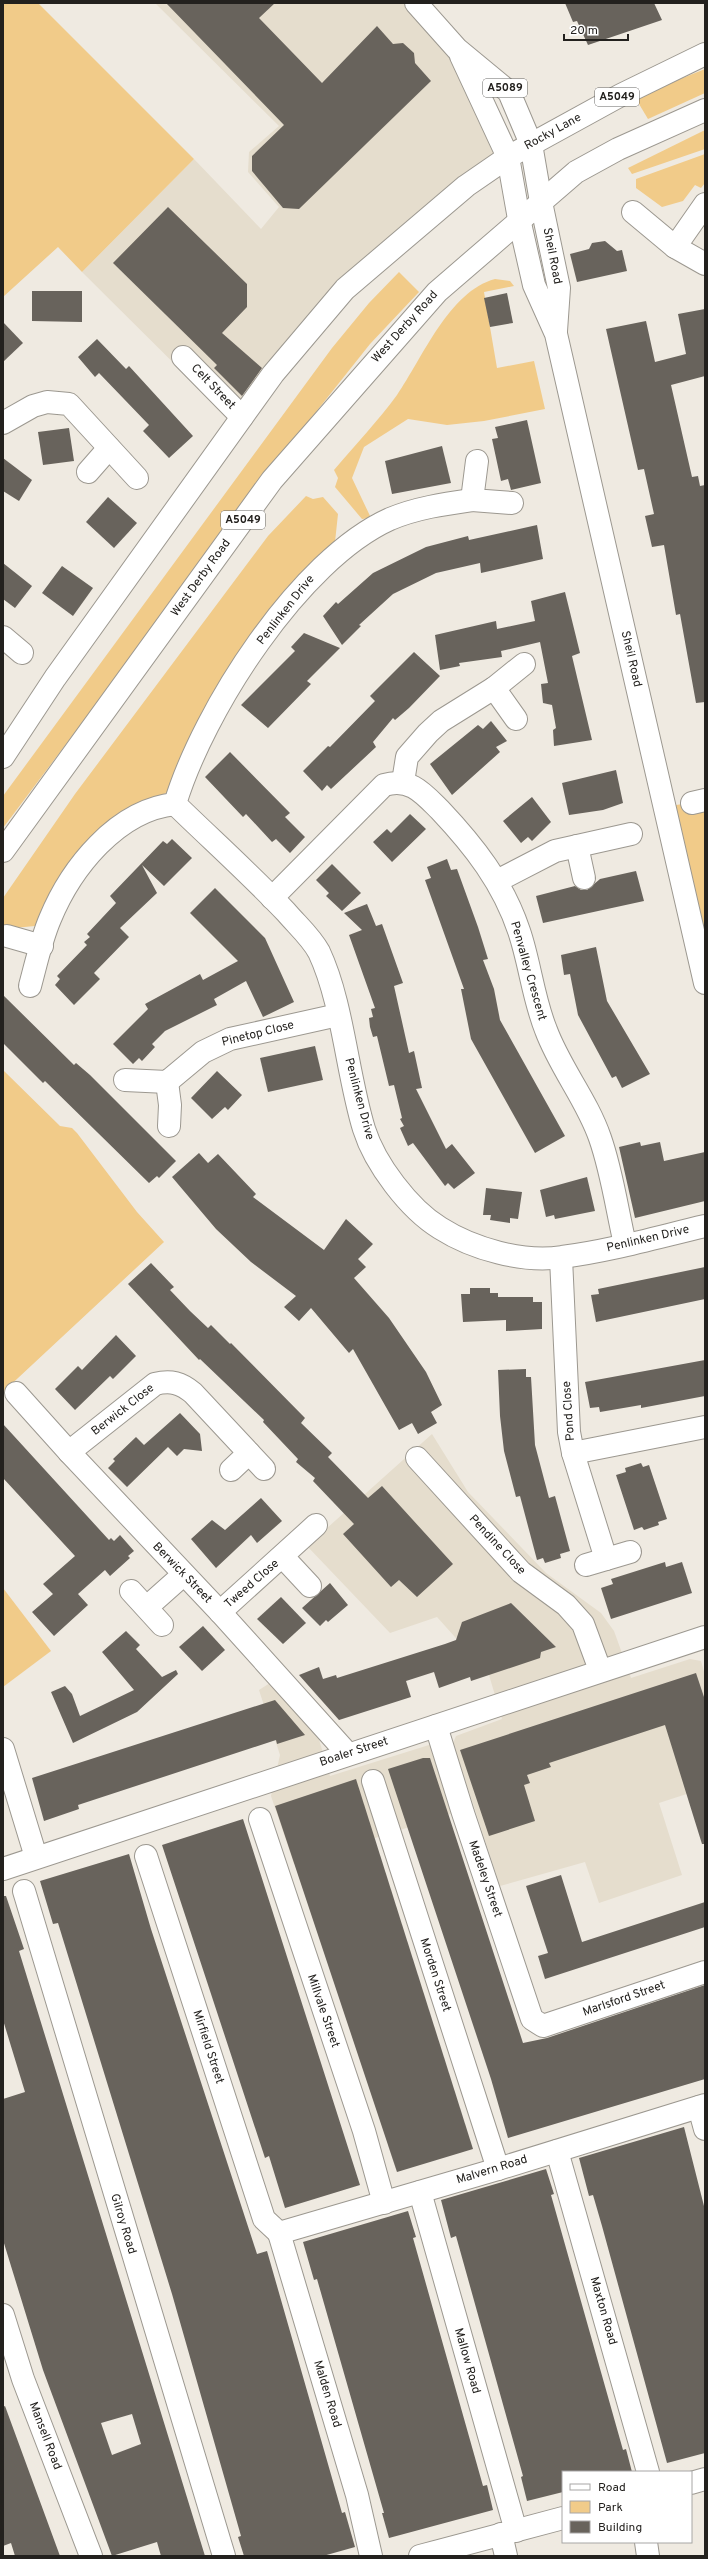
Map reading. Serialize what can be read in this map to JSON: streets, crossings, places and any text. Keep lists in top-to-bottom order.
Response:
{
  "streets": {
    "main road": [
      "A5089",
      "A5049",
      "Rocky Lane",
      "Sheil Road",
      "West Derby Road",
      "Celt Street",
      "Penlinken Drive",
      "Penvalley Crescent",
      "Pinetop Close",
      "Berwick Close",
      "Pond Close",
      "Pendine Close",
      "Berwick Street",
      "Tweed Close",
      "Boaler Street",
      "Madeley Street",
      "Morden Street",
      "Marlsford Street",
      "Millvale Street",
      "Mirfield Street",
      "Malvern Road",
      "Gilroy Road",
      "Maxton Road",
      "Mallow Road",
      "Malden Road",
      "Mansell Road"
    ]
  },
  "crossings": [
    ["A5089", "A5049"],
    ["A5089", "Rocky Lane"],
    ["A5089", "Sheil Road"],
    ["A5049", "Rocky Lane"],
    ["A5049", "Sheil Road"],
    ["A5049", "West Derby Road"],
    ["A5049", "Celt Street"],
    ["Rocky Lane", "Sheil Road"],
    ["Sheil Road", "West Derby Road"],
    ["Penlinken Drive", "Penvalley Crescent"],
    ["Penlinken Drive", "Pinetop Close"],
    ["Penlinken Drive", "Pond Close"],
    ["Berwick Close", "Berwick Street"],
    ["Pendine Close", "Boaler Street"],
    ["Berwick Street", "Tweed Close"],
    ["Berwick Street", "Boaler Street"],
    ["Boaler Street", "Madeley Street"],
    ["Madeley Street", "Marlsford Street"],
    ["Morden Street", "Malvern Road"],
    ["Millvale Street", "Malvern Road"],
    ["Mirfield Street", "Malvern Road"],
    ["Mirfield Street", "Malden Road"],
    ["Malvern Road", "Maxton Road"],
    ["Malvern Road", "Mallow Road"],
    ["Malvern Road", "Malden Road"]
  ],
  "legend": ["Road", "Park", "Building"],
  "scale_bar": "20 m"
}
